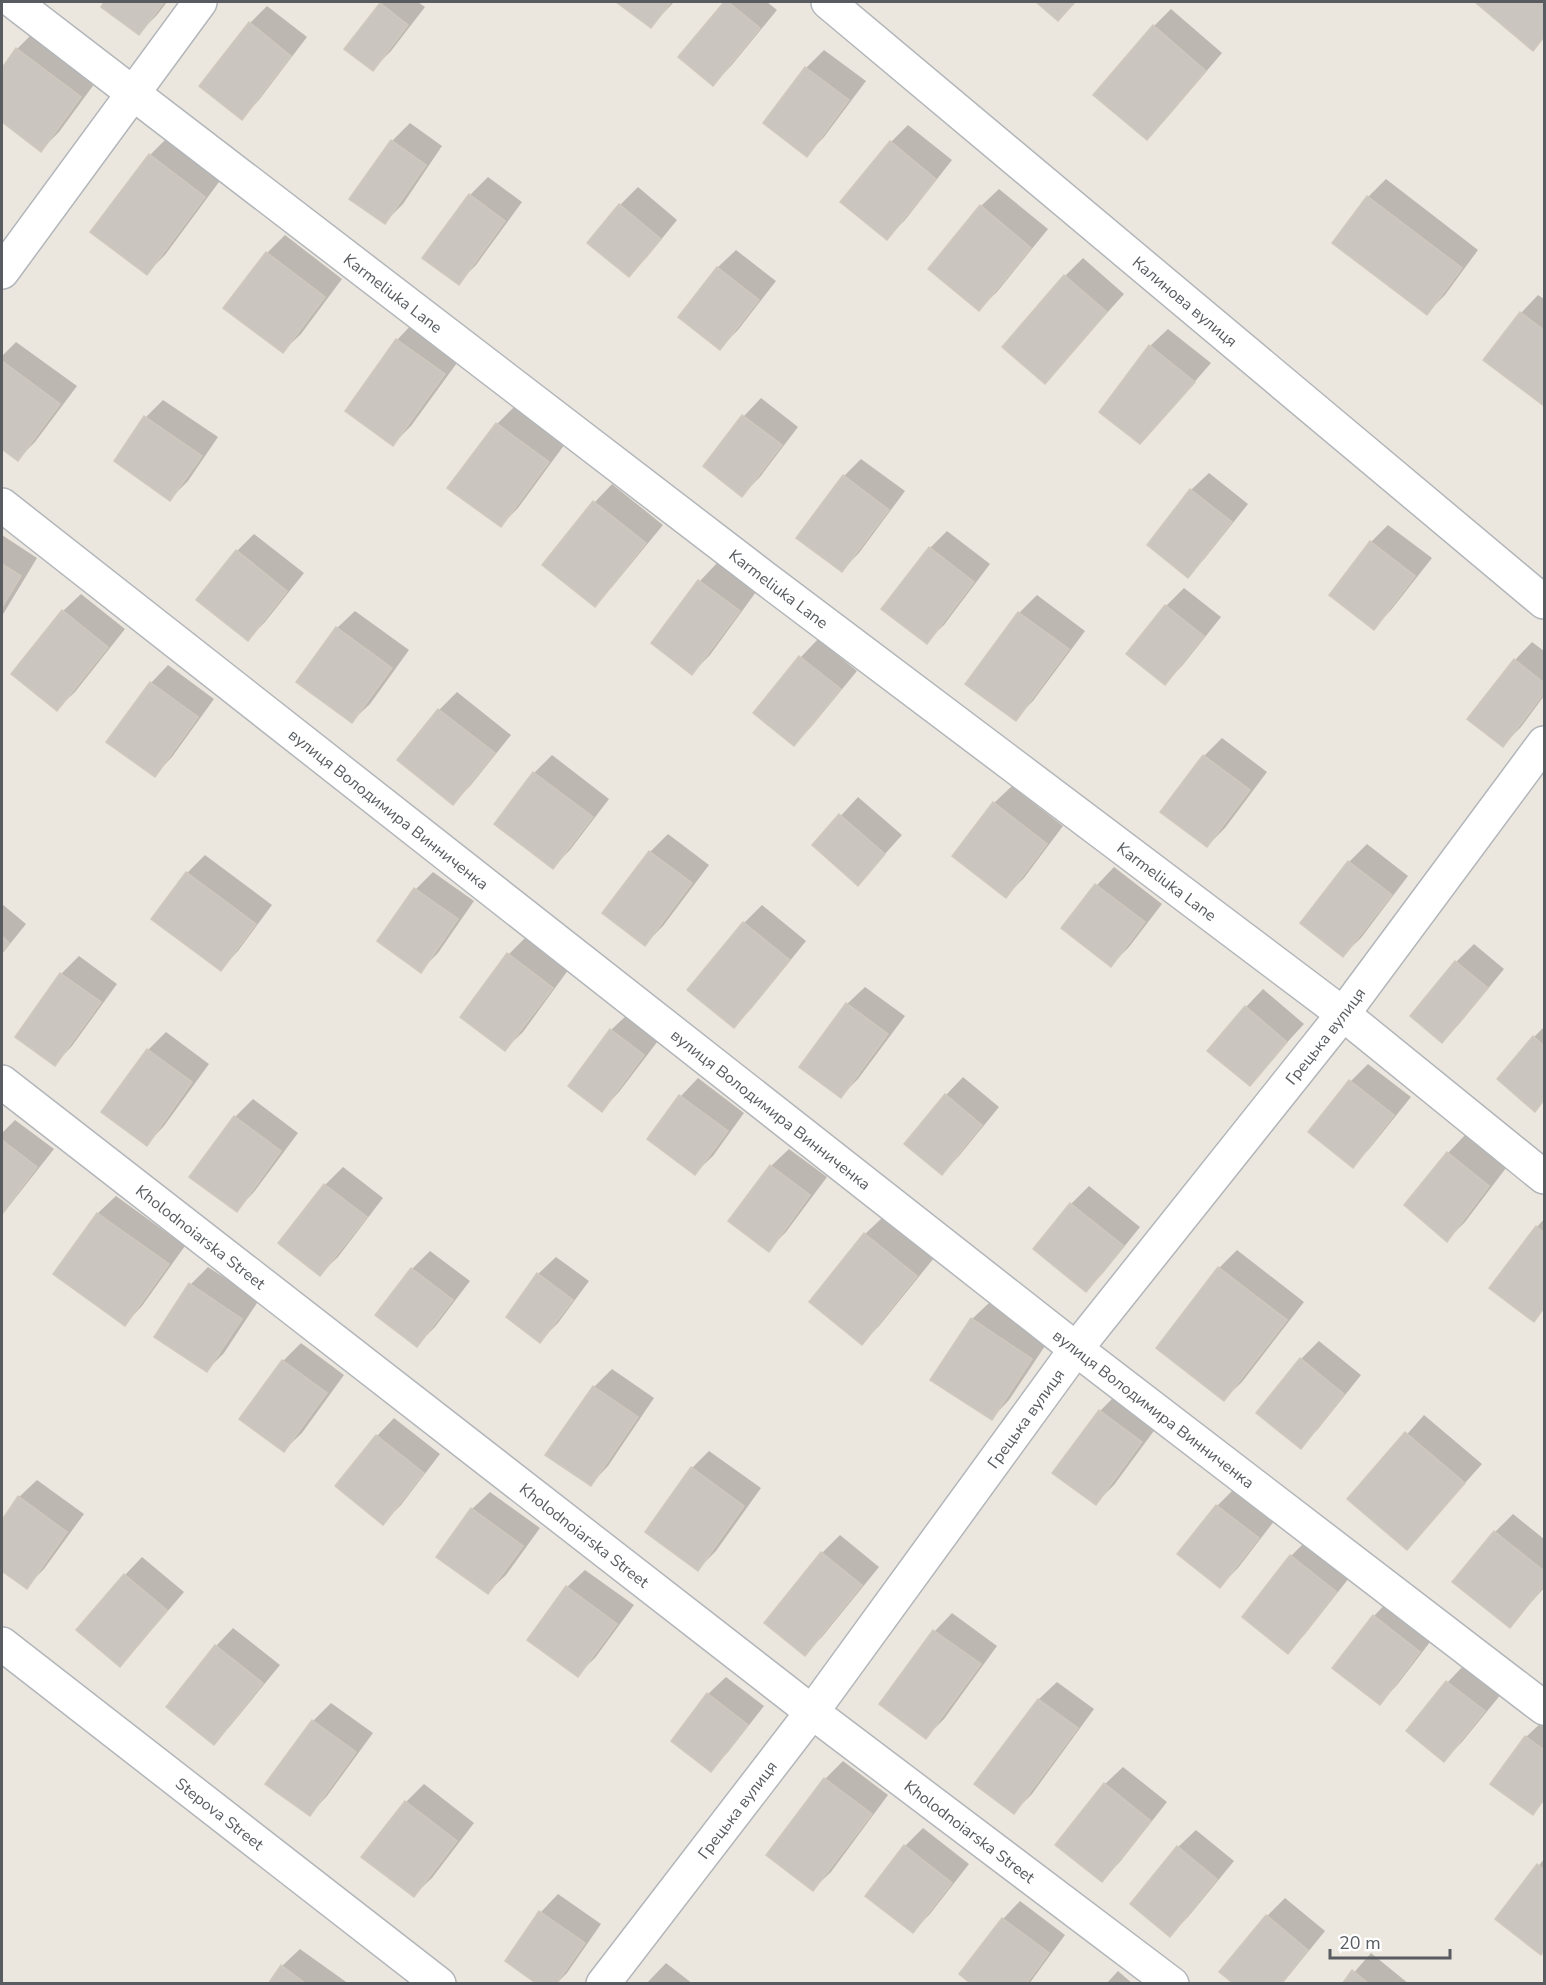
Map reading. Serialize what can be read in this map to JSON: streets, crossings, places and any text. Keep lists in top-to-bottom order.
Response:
{
  "streets": {
    "street": [
      "Karmeliuka Lane",
      "Калинова вулиця",
      "вулиця Володимира Винниченка",
      "Грецька вулиця",
      "Kholodnoiarska Street",
      "Stepova Street"
    ]
  },
  "crossings": [
    ["Karmeliuka Lane", "Грецька вулиця"],
    ["вулиця Володимира Винниченка", "Грецька вулиця"],
    ["Грецька вулиця", "Kholodnoiarska Street"]
  ],
  "scale_bar": "20 m"
}
